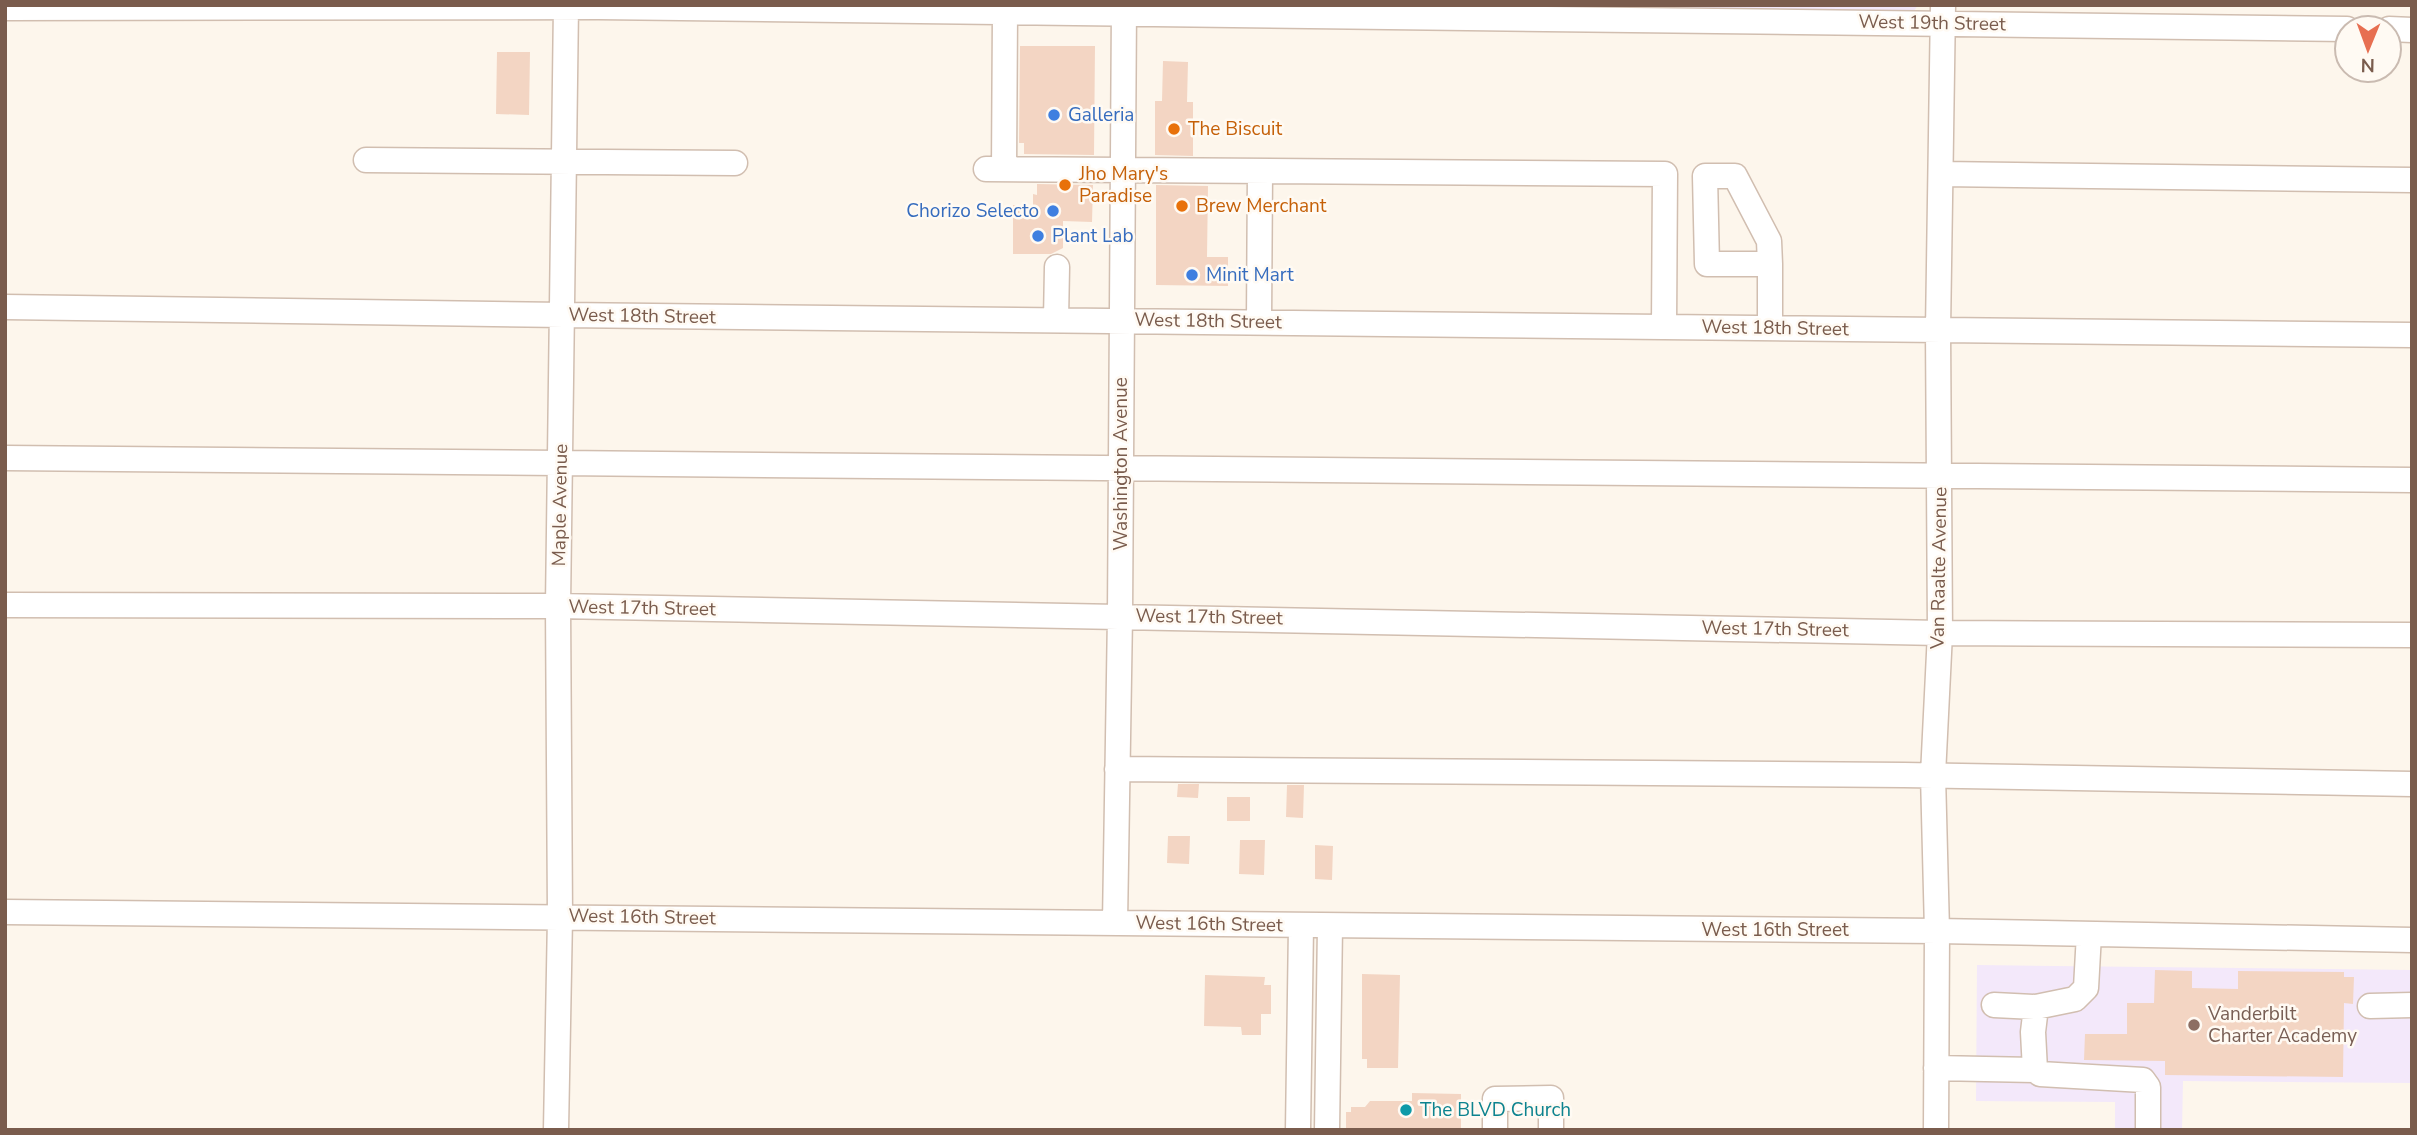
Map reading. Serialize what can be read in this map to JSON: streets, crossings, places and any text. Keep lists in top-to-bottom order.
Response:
{
  "streets": {
    "street": [
      "West 19th Street",
      "West 18th Street",
      "Washington Avenue",
      "Maple Avenue",
      "Van Raalte Avenue",
      "West 17th Street",
      "West 16th Street"
    ]
  },
  "crossings": [
    ["West 19th Street", "Washington Avenue"],
    ["West 19th Street", "Maple Avenue"],
    ["West 19th Street", "Van Raalte Avenue"],
    ["West 18th Street", "Washington Avenue"],
    ["West 18th Street", "Maple Avenue"],
    ["West 18th Street", "Van Raalte Avenue"],
    ["Washington Avenue", "West 17th Street"],
    ["Washington Avenue", "West 16th Street"],
    ["Maple Avenue", "West 17th Street"],
    ["Maple Avenue", "West 16th Street"],
    ["Van Raalte Avenue", "West 17th Street"],
    ["Van Raalte Avenue", "West 16th Street"]
  ],
  "places": [
    "Galleria",
    "The Biscuit",
    "Jho Mary's Paradise",
    "Brew Merchant",
    "Chorizo Selecto",
    "Plant Lab",
    "Minit Mart",
    "Vanderbilt Charter Academy",
    "The BLVD Church"
  ],
  "north": "bottom"
}
